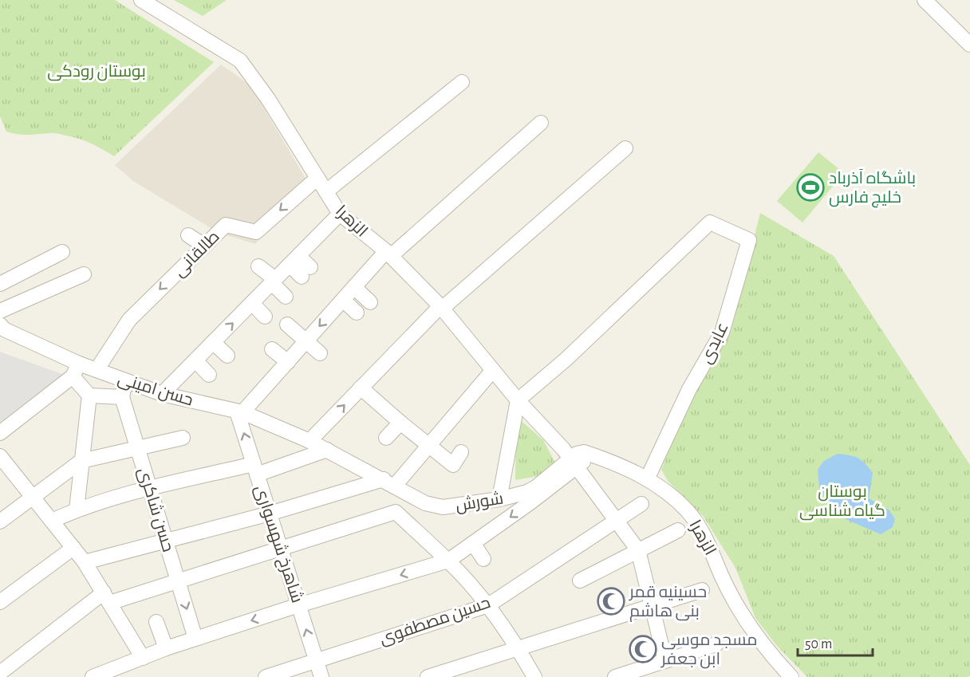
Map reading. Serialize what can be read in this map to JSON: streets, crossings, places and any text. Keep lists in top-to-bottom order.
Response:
{
  "streets": {
    "street": [
      "الزهرا",
      "طالقانی",
      "عابدی",
      "حسن امینی",
      "شورش",
      "حسن شاکری",
      "شاهرخ شهسواری",
      "حسین مصطفوی"
    ]
  },
  "crossings": [
    ["الزهرا", "طالقانی"],
    ["الزهرا", "عابدی"],
    ["الزهرا", "شورش"],
    ["طالقانی", "حسن امینی"],
    ["حسن امینی", "شورش"],
    ["حسن امینی", "حسن شاکری"],
    ["حسن امینی", "شاهرخ شهسواری"],
    ["شاهرخ شهسواری", "حسین مصطفوی"]
  ],
  "one_way": ["شاهرخ شهسواری"],
  "parks": ["بوستان رودکی", "بوستان گیاه شناسی"],
  "places": {
    "sports": ["باشگاه آذرباد خلیج فارس"],
    "mosque": ["حسینیه قمر بنی هاشم", "مسجد موسی ابن جعفر"]
  },
  "scale_bar": "50 m"
}
